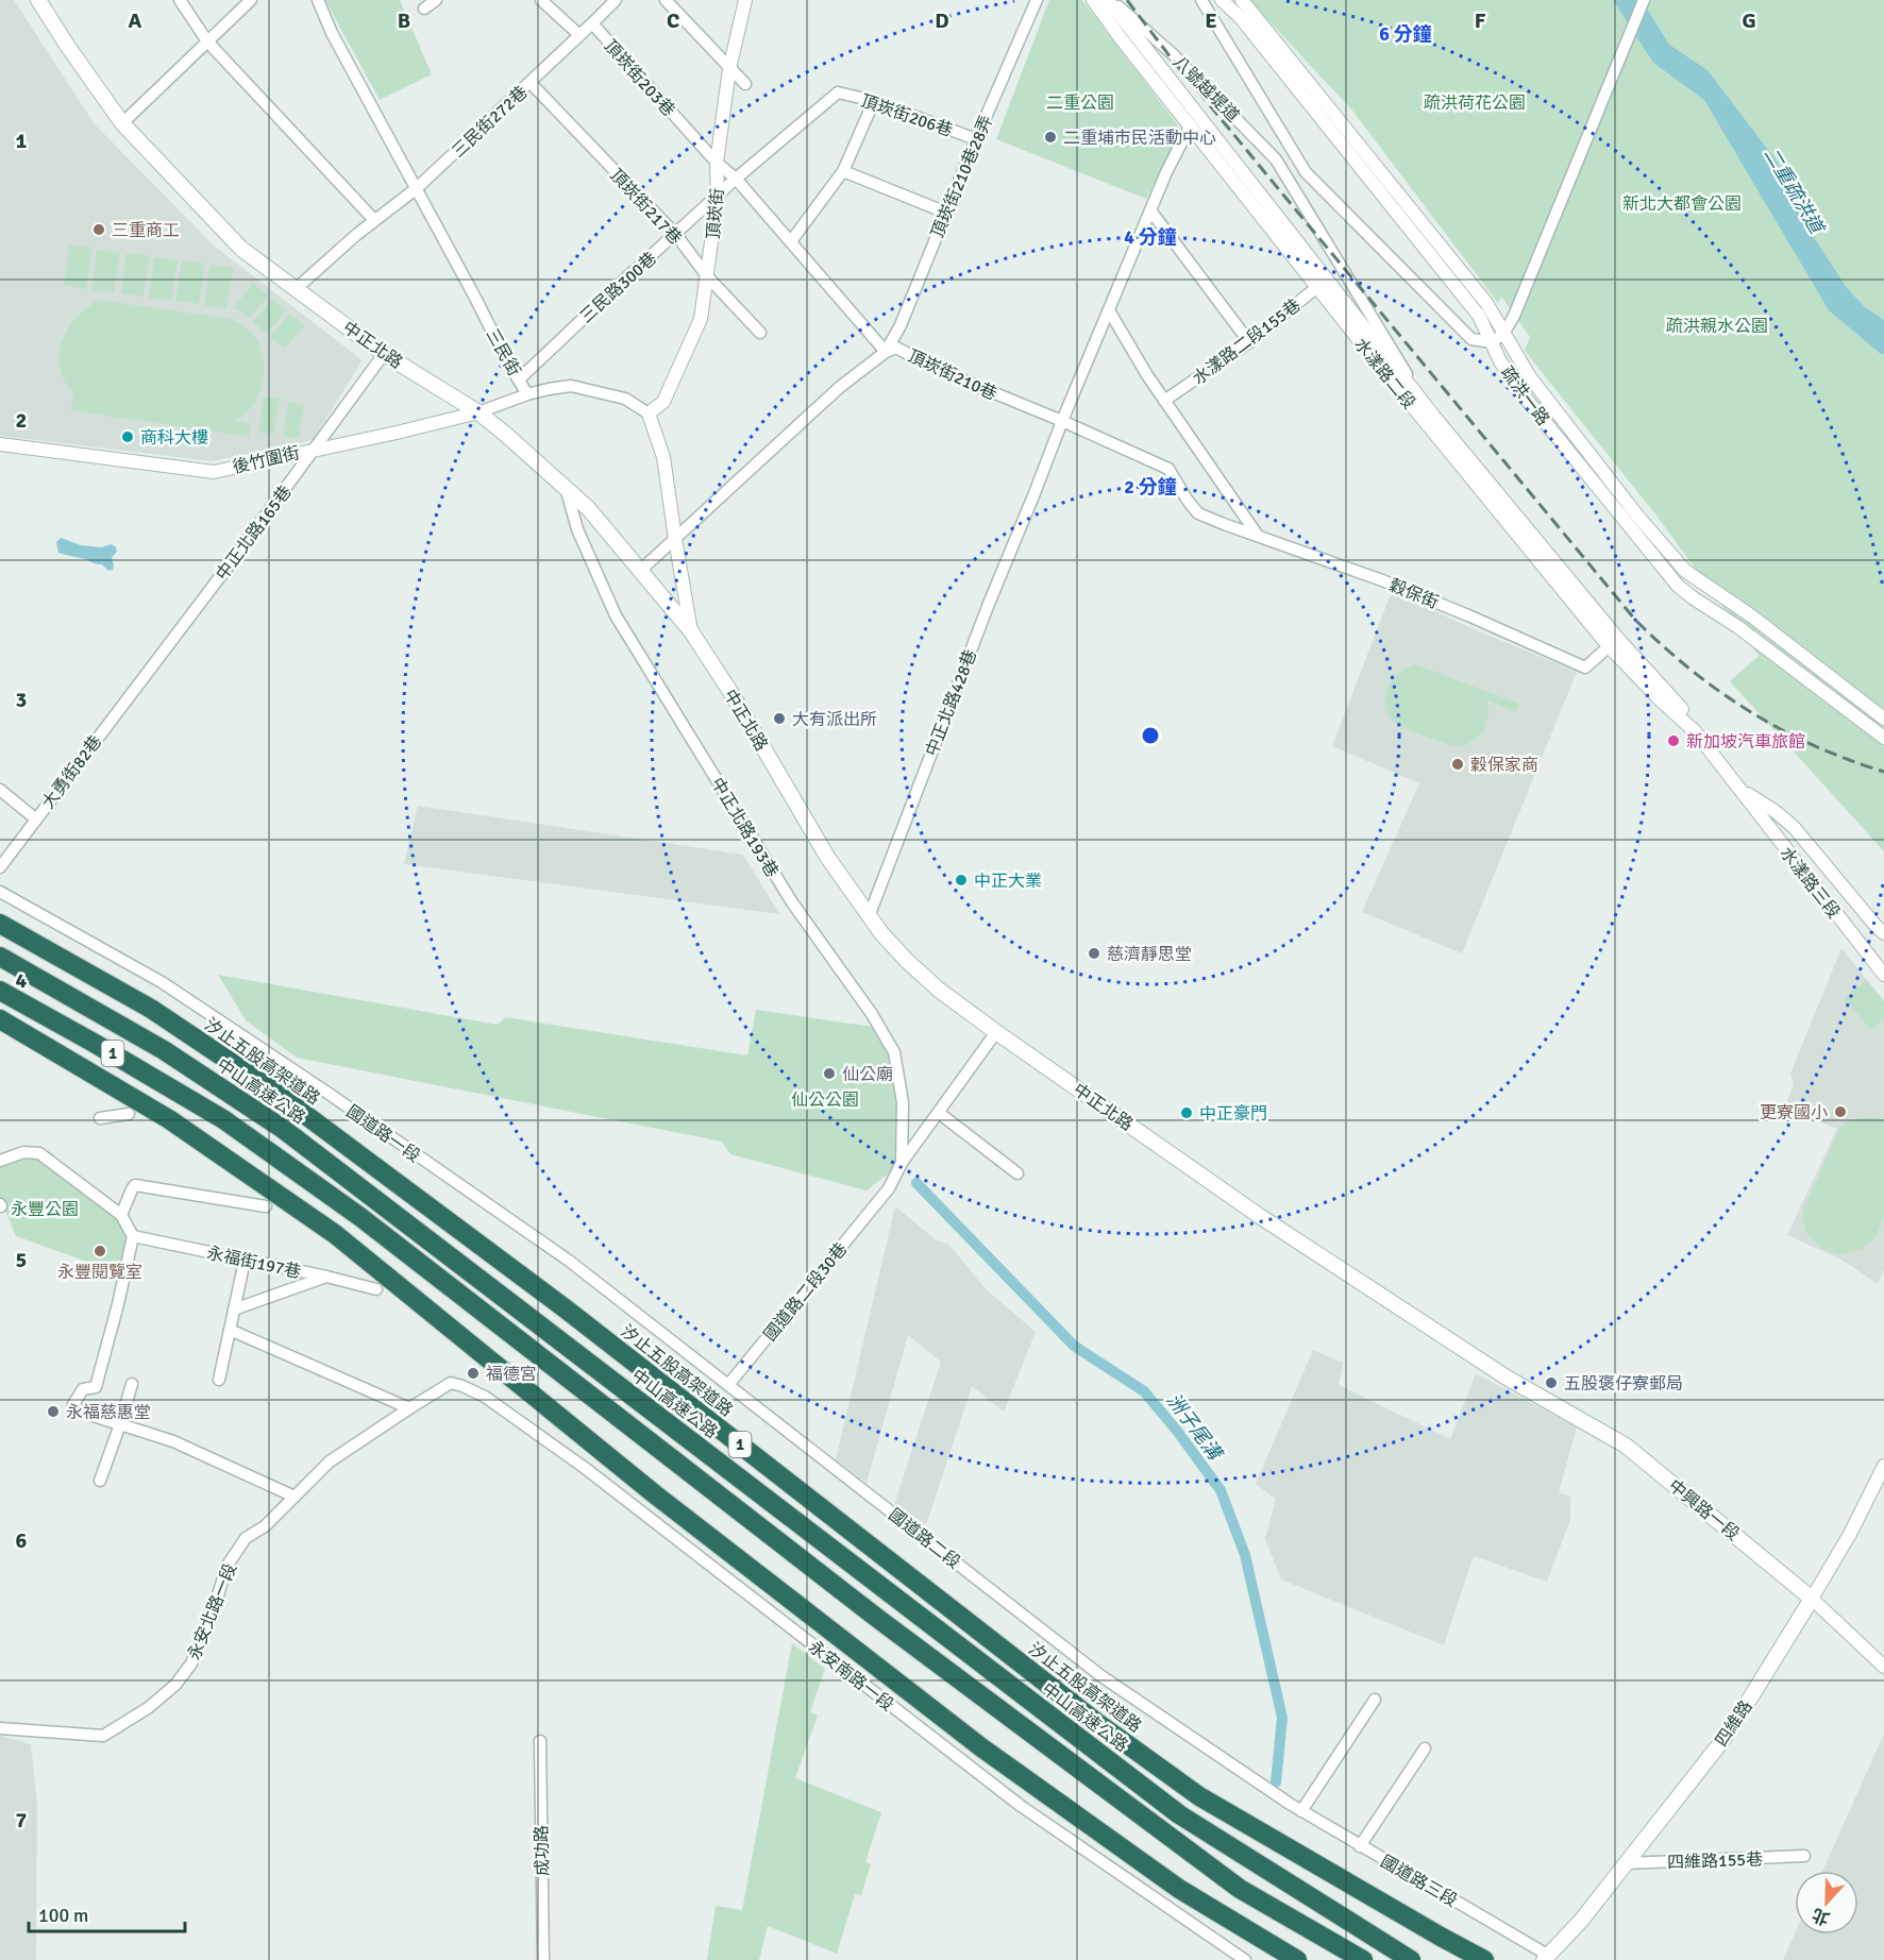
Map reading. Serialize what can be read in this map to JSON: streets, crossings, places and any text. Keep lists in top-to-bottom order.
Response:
{
  "streets": {
    "highway": ["1", "汐止五股高架道路", "中山高速公路"],
    "main road": ["中正北路", "中興路一段", "四維路"],
    "street": [
      "頂崁街203巷",
      "八號越堤道",
      "頂崁街206巷",
      "三民街272巷",
      "頂崁街210巷28弄",
      "頂崁街217巷",
      "頂崁街",
      "三民路300巷",
      "水漾路二段155巷",
      "三民街",
      "水漾路二段",
      "頂崁街210巷",
      "疏洪一路",
      "後竹圍街",
      "中正北路165巷",
      "穀保街",
      "中正北路428巷",
      "大勇街82巷",
      "中正北路193巷",
      "水漾路三段",
      "國道路一段",
      "永福街197巷",
      "國道路二段30巷",
      "國道路二段",
      "永安北路一段",
      "永安南路一段",
      "成功路",
      "四維路155巷",
      "國道路三段"
    ]
  },
  "crossings": [
    ["頂崁街203巷", "三民街272巷"],
    ["頂崁街203巷", "頂崁街"],
    ["頂崁街203巷", "頂崁街210巷"],
    ["八號越堤道", "水漾路二段"],
    ["八號越堤道", "疏洪一路"],
    ["頂崁街206巷", "頂崁街210巷28弄"],
    ["頂崁街206巷", "三民路300巷"],
    ["三民街272巷", "頂崁街217巷"],
    ["三民街272巷", "中正北路"],
    ["三民街272巷", "三民街"],
    ["頂崁街210巷28弄", "頂崁街210巷"],
    ["頂崁街217巷", "頂崁街"],
    ["頂崁街217巷", "三民路300巷"],
    ["頂崁街", "三民路300巷"],
    ["頂崁街", "三民街"],
    ["頂崁街", "頂崁街210巷"],
    ["三民路300巷", "三民街"],
    ["三民路300巷", "頂崁街210巷"],
    ["水漾路二段155巷", "水漾路二段"],
    ["中正北路", "後竹圍街"],
    ["中正北路", "中正北路165巷"],
    ["中正北路", "中正北路428巷"],
    ["中正北路", "中正北路193巷"],
    ["中正北路", "國道路二段30巷"],
    ["中正北路", "中興路一段"],
    ["三民街", "後竹圍街"],
    ["水漾路二段", "穀保街"],
    ["水漾路二段", "中正北路428巷"],
    ["水漾路二段", "水漾路三段"],
    ["頂崁街210巷", "穀保街"],
    ["頂崁街210巷", "中正北路428巷"],
    ["後竹圍街", "中正北路165巷"],
    ["中正北路165巷", "大勇街82巷"],
    ["中正北路193巷", "國道路二段30巷"],
    ["國道路一段", "國道路二段"],
    ["國道路二段30巷", "國道路二段"],
    ["中興路一段", "四維路"],
    ["國道路二段", "國道路三段"],
    ["永安北路一段", "永安南路一段"],
    ["四維路", "四維路155巷"],
    ["四維路", "國道路三段"]
  ],
  "water": ["二重疏洪道", "洲子尾溝"],
  "parks": [
    "二重公園",
    "疏洪荷花公園",
    "新北大都會公園",
    "疏洪親水公園",
    "仙公公園",
    "永豐公園"
  ],
  "places": [
    "二重埔市民活動中心",
    "三重商工",
    "商科大樓",
    "大有派出所",
    "新加坡汽車旅館",
    "穀保家商",
    "中正大業",
    "慈濟靜思堂",
    "仙公廟",
    "更寮國小",
    "中正豪門",
    "永豐閱覽室",
    "福德宮",
    "五股褒仔寮郵局",
    "永福慈惠堂"
  ],
  "scale_bar": "100 m",
  "north": "bottom",
  "grid": {
    "columns": [
      "A",
      "B",
      "C",
      "D",
      "E",
      "F",
      "G"
    ],
    "rows": [
      "1",
      "2",
      "3",
      "4",
      "5",
      "6",
      "7"
    ]
  },
  "rings": ["6 分鐘", "4 分鐘", "2 分鐘"]
}
